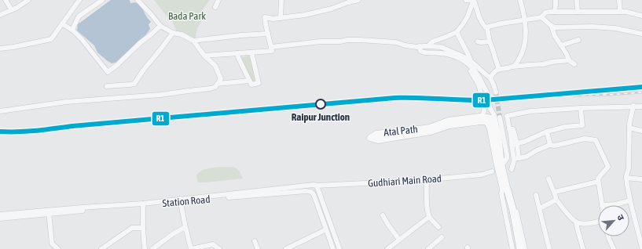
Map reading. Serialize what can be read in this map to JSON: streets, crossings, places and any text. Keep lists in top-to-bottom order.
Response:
{
  "streets": {
    "main road": ["Atal Path"],
    "street": ["Gudhiari Main Road", "Station Road"]
  },
  "crossings": [
    ["Gudhiari Main Road", "Station Road"]
  ],
  "parks": ["Bada Park"],
  "places": ["Raipur Junction"],
  "lines": ["transit line R1"],
  "north": "top right"
}
